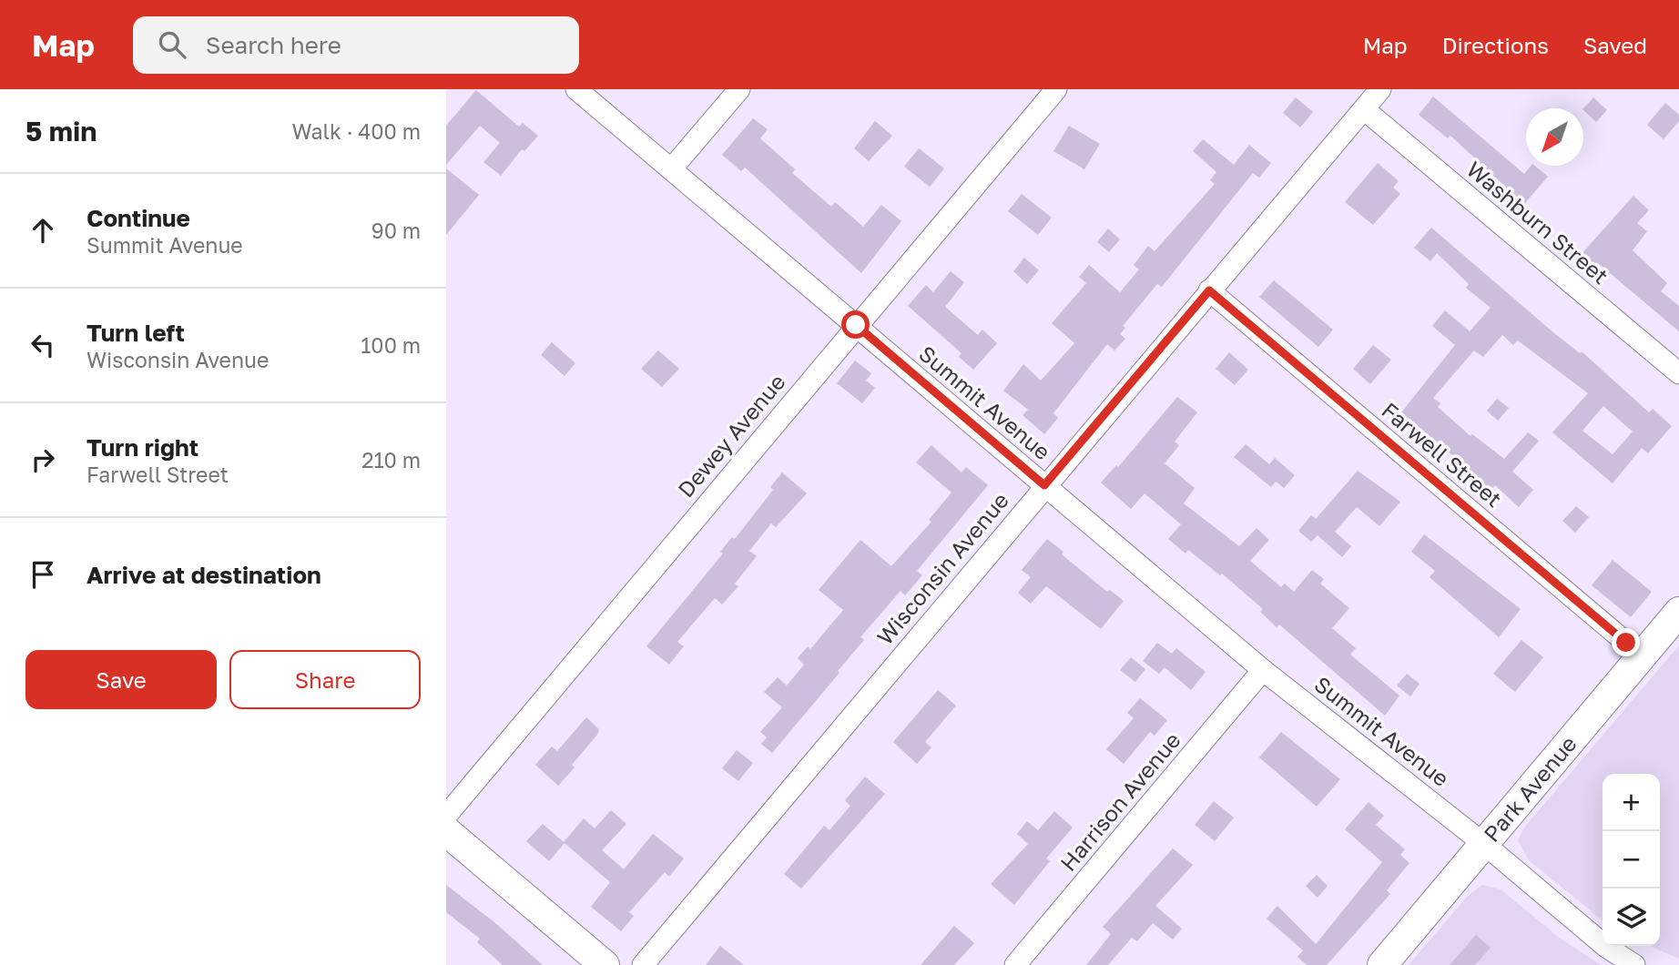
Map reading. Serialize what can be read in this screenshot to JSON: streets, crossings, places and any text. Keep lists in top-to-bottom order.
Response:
{
  "streets": {
    "street": [
      "Washburn Street",
      "Summit Avenue",
      "Dewey Avenue",
      "Farwell Street",
      "Wisconsin Avenue",
      "Park Avenue",
      "Harrison Avenue"
    ]
  },
  "crossings": [
    ["Washburn Street", "Wisconsin Avenue"],
    ["Summit Avenue", "Dewey Avenue"],
    ["Summit Avenue", "Wisconsin Avenue"],
    ["Summit Avenue", "Park Avenue"],
    ["Summit Avenue", "Harrison Avenue"],
    ["Farwell Street", "Wisconsin Avenue"],
    ["Farwell Street", "Park Avenue"]
  ],
  "north": "bottom left",
  "page": {
    "header": "Map",
    "search": "Search here",
    "nav": ["Map", "Directions", "Saved"],
    "heading": ["5 min", "Walk · 400 m"],
    "list": [
      ["Continue", "Summit Avenue", "90 m"],
      ["Turn left", "Wisconsin Avenue", "100 m"],
      ["Turn right", "Farwell Street", "210 m"],
      "Arrive at destination"
    ],
    "buttons": ["Save", "Share"],
    "map_buttons": ["+", "−"]
  }
}
